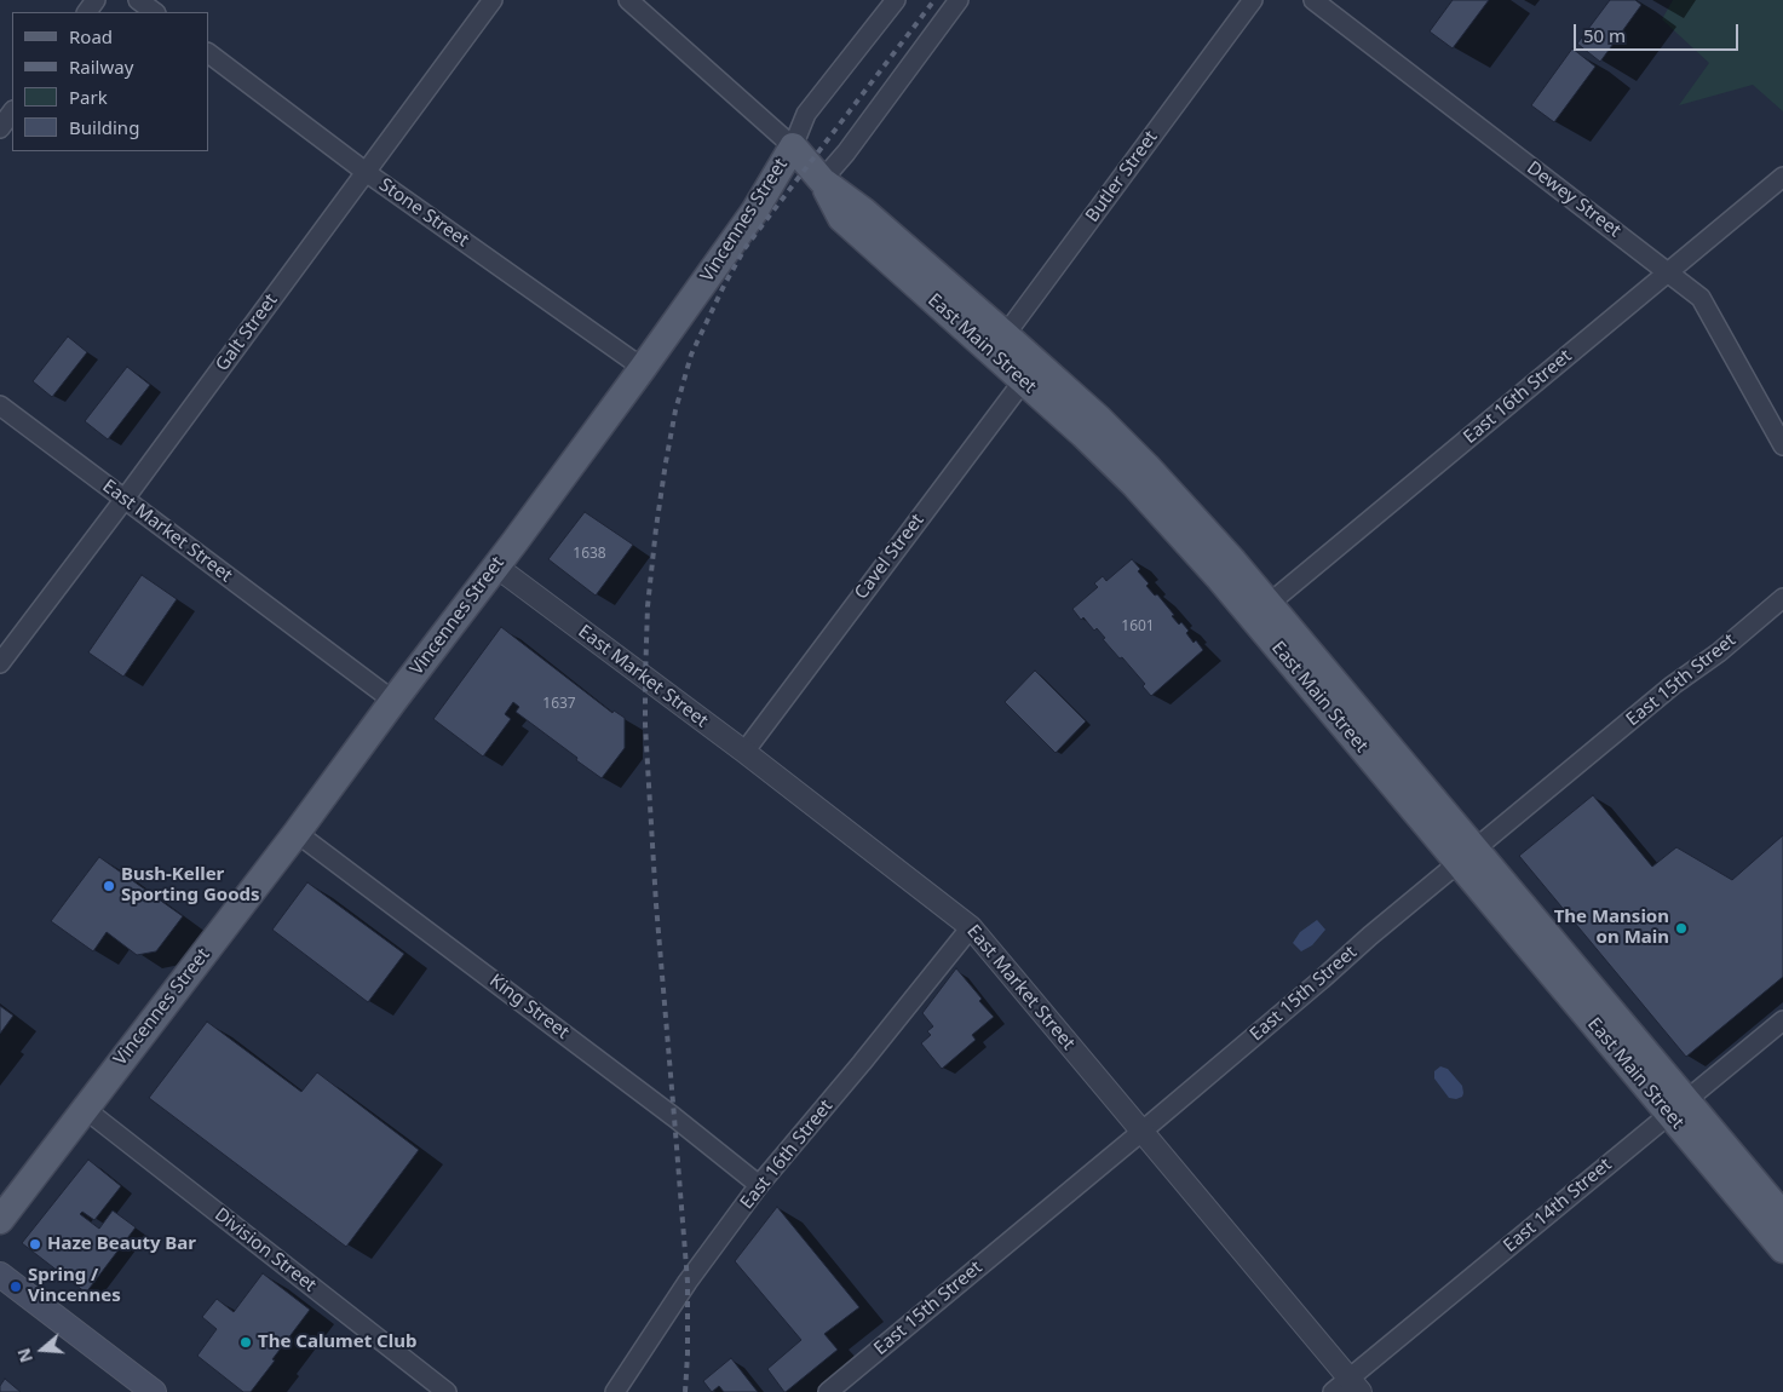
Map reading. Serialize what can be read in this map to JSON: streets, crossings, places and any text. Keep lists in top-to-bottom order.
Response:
{
  "streets": {
    "main road": ["Vincennes Street", "East Main Street"],
    "street": [
      "Butler Street",
      "Dewey Street",
      "Stone Street",
      "Galt Street",
      "East 16th Street",
      "East Market Street",
      "Cavel Street",
      "East 15th Street",
      "King Street",
      "East 14th Street",
      "Division Street"
    ]
  },
  "crossings": [
    ["Butler Street", "East Main Street"],
    ["Dewey Street", "East 16th Street"],
    ["Stone Street", "Vincennes Street"],
    ["Stone Street", "Galt Street"],
    ["Vincennes Street", "East Main Street"],
    ["Vincennes Street", "East Market Street"],
    ["Vincennes Street", "King Street"],
    ["Vincennes Street", "Division Street"],
    ["Galt Street", "East Market Street"],
    ["East Main Street", "East 16th Street"],
    ["East Main Street", "Cavel Street"],
    ["East Main Street", "East 15th Street"],
    ["East Main Street", "East 14th Street"],
    ["East 16th Street", "East Market Street"],
    ["East 16th Street", "King Street"],
    ["East Market Street", "Cavel Street"],
    ["East Market Street", "East 15th Street"],
    ["East Market Street", "East 14th Street"]
  ],
  "places": [
    "Bush-Keller Sporting Goods",
    "The Mansion on Main",
    "Haze Beauty Bar",
    "Spring / Vincennes",
    "The Calumet Club"
  ],
  "house_numbers": ["1638", "1601", "1637"],
  "legend": [
    "Road",
    "Railway",
    "Park",
    "Building"
  ],
  "scale_bar": "50 m",
  "north": "left"
}
